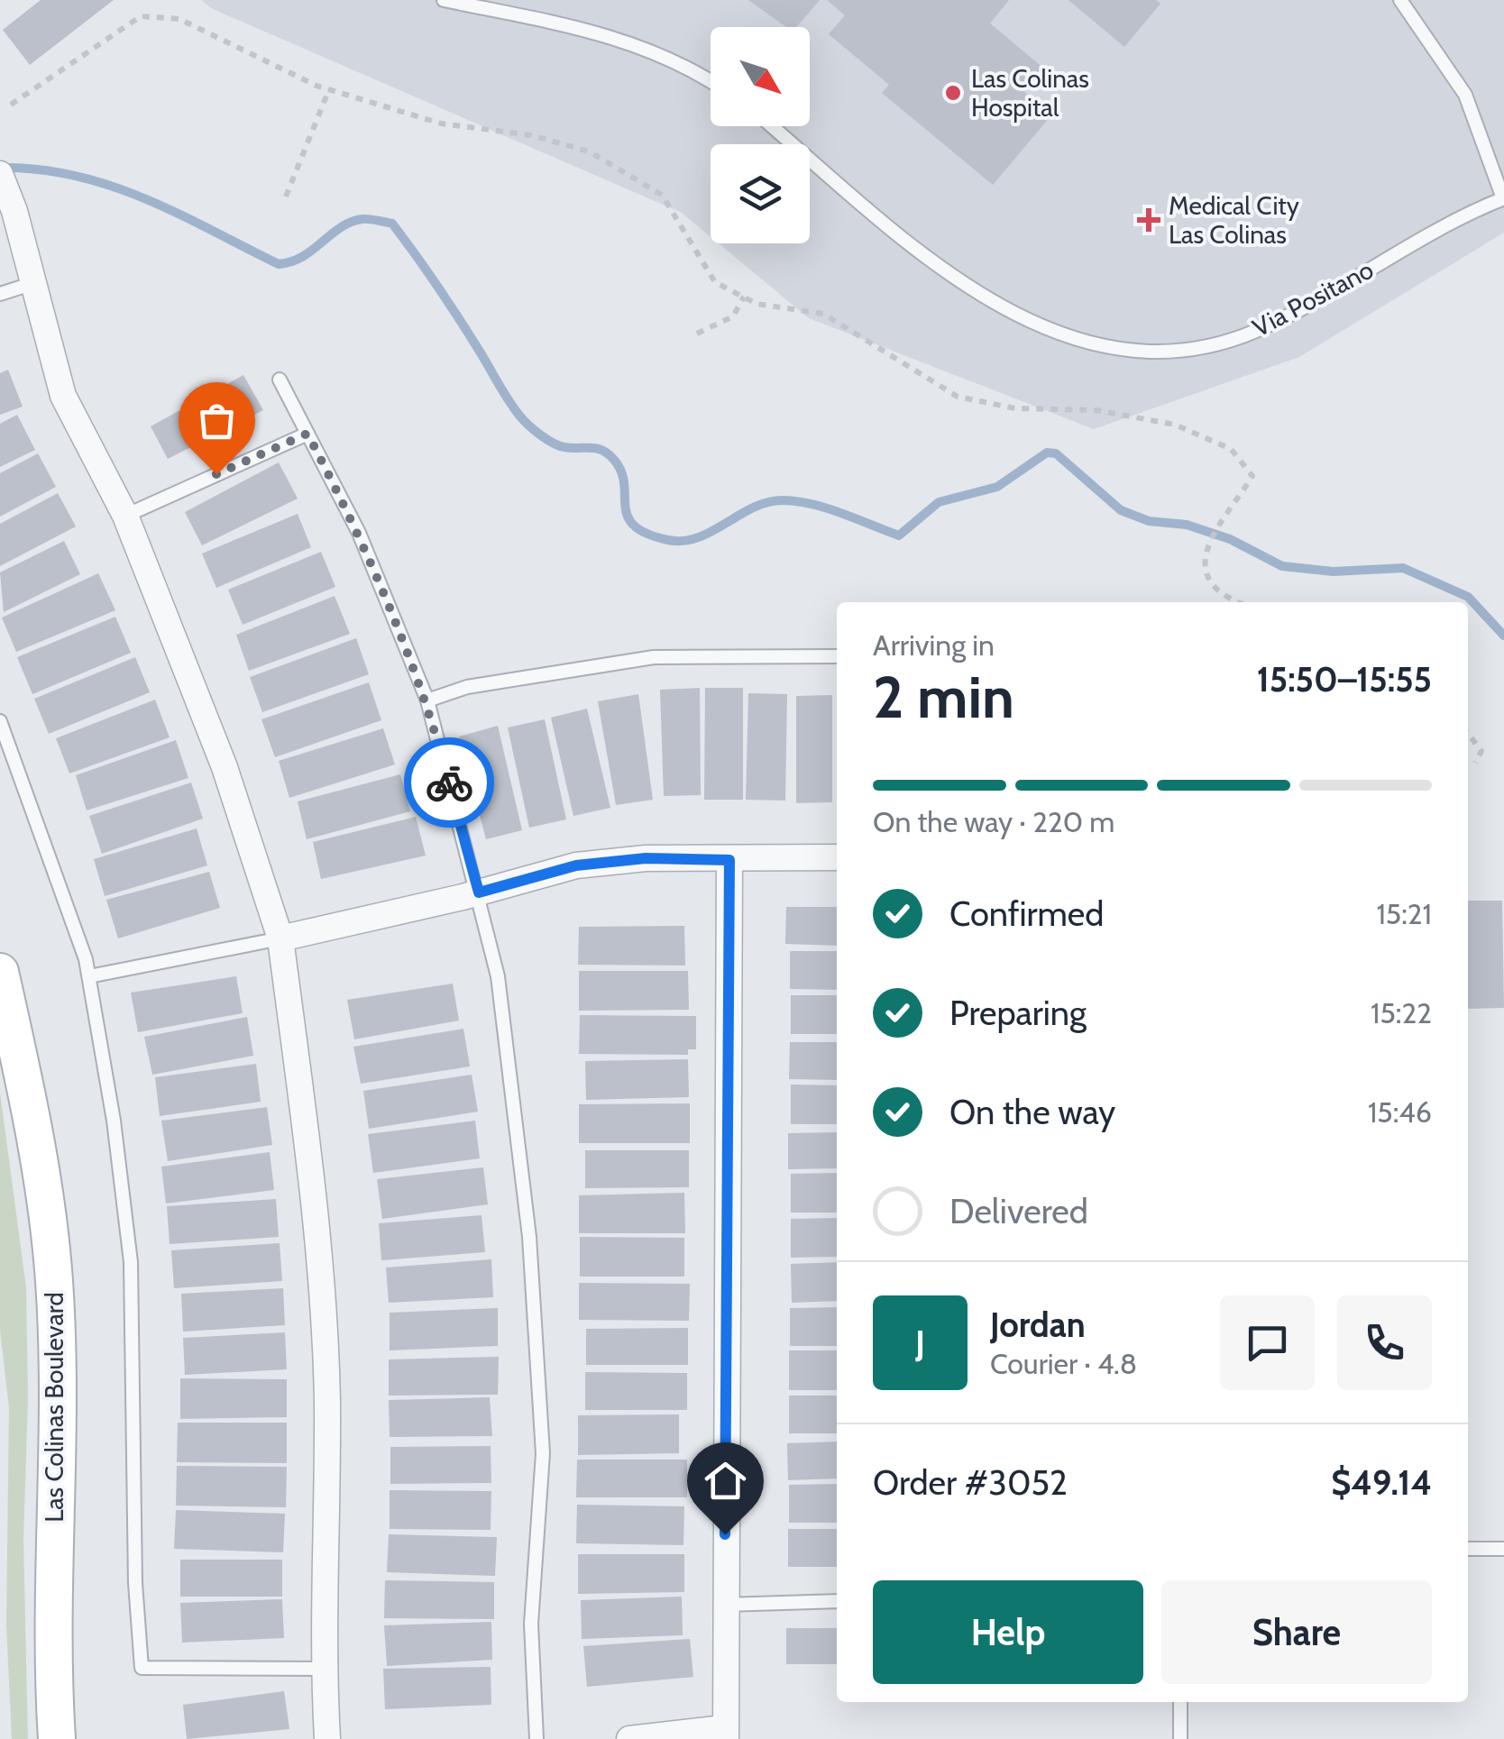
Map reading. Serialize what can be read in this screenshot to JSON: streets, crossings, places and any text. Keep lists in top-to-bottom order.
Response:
{
  "streets": {
    "main road": ["Las Colinas Boulevard"],
    "lane": ["Via Positano"]
  },
  "places": {
    "other": ["Las Colinas Hospital"],
    "health": ["Medical City Las Colinas"]
  },
  "north": "bottom right",
  "page": {
    "heading": ["2 min", "Arriving in", "15:50–15:55"],
    "panel": [
      "Jordan",
      "Courier · 4.8",
      "Order #3052",
      "$49.14"
    ],
    "bar": "On the way · 220 m",
    "list": [
      ["Confirmed", "15:21"],
      ["Preparing", "15:22"],
      ["On the way", "15:46"],
      "Delivered"
    ],
    "round": "J",
    "buttons": ["Help", "Share"]
  }
}
